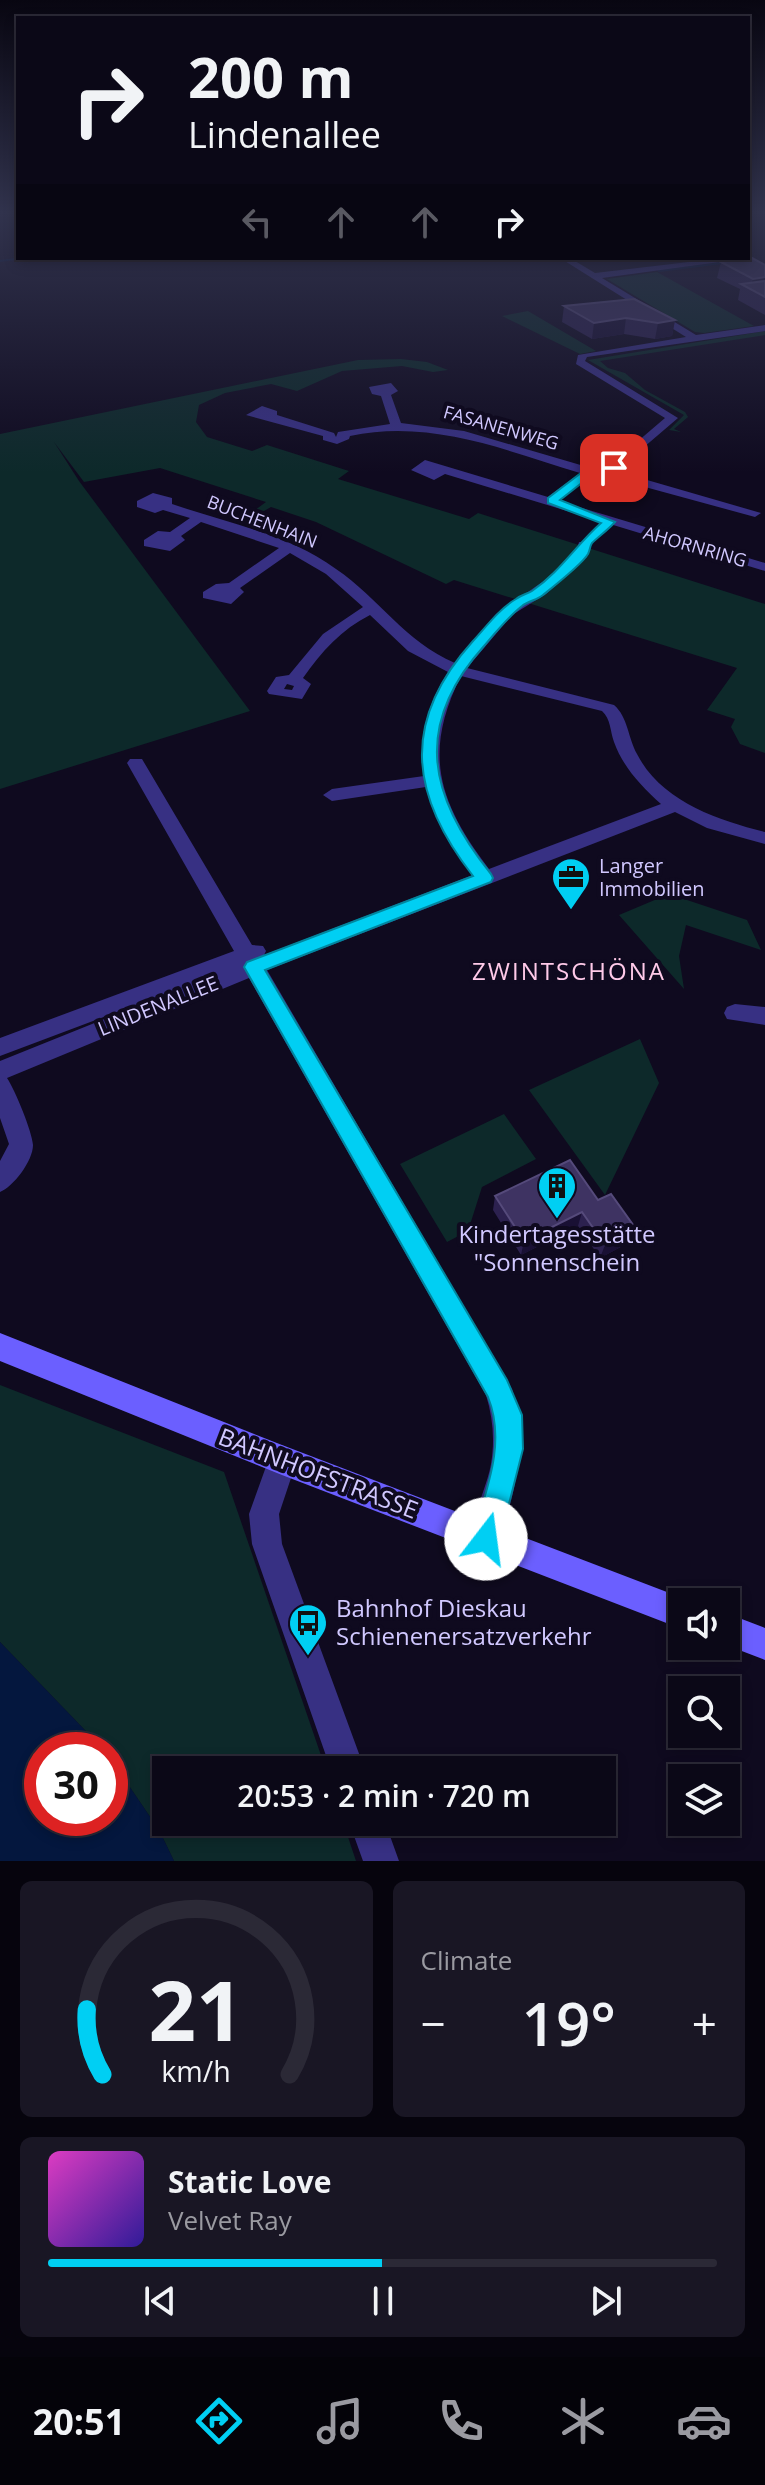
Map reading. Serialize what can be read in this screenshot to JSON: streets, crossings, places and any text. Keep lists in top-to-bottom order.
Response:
{
  "streets": {
    "street": [
      "FASANENWEG",
      "BUCHENHAIN",
      "AHORNRING",
      "LINDENALLEE",
      "BAHNHOFSTRASSE"
    ]
  },
  "districts": ["ZWINTSCHÖNA"],
  "places": {
    "office": ["Langer Immobilien"],
    "building": ["Kindertagesstätte \"Sonnenschein"],
    "bus stop": ["Bahnhof Dieskau Schienenersatzverkehr"]
  },
  "page": {
    "turn": ["200 m", "Lindenallee"],
    "limit": "30",
    "trip": "20:53 · 2 min · 720 m",
    "tile": "Climate",
    "heat": ["−", "19°", "+"],
    "song": ["Static Love", "Velvet Ray"],
    "tabs": "20:51",
    "gauge": ["21", "km/h"]
  }
}
